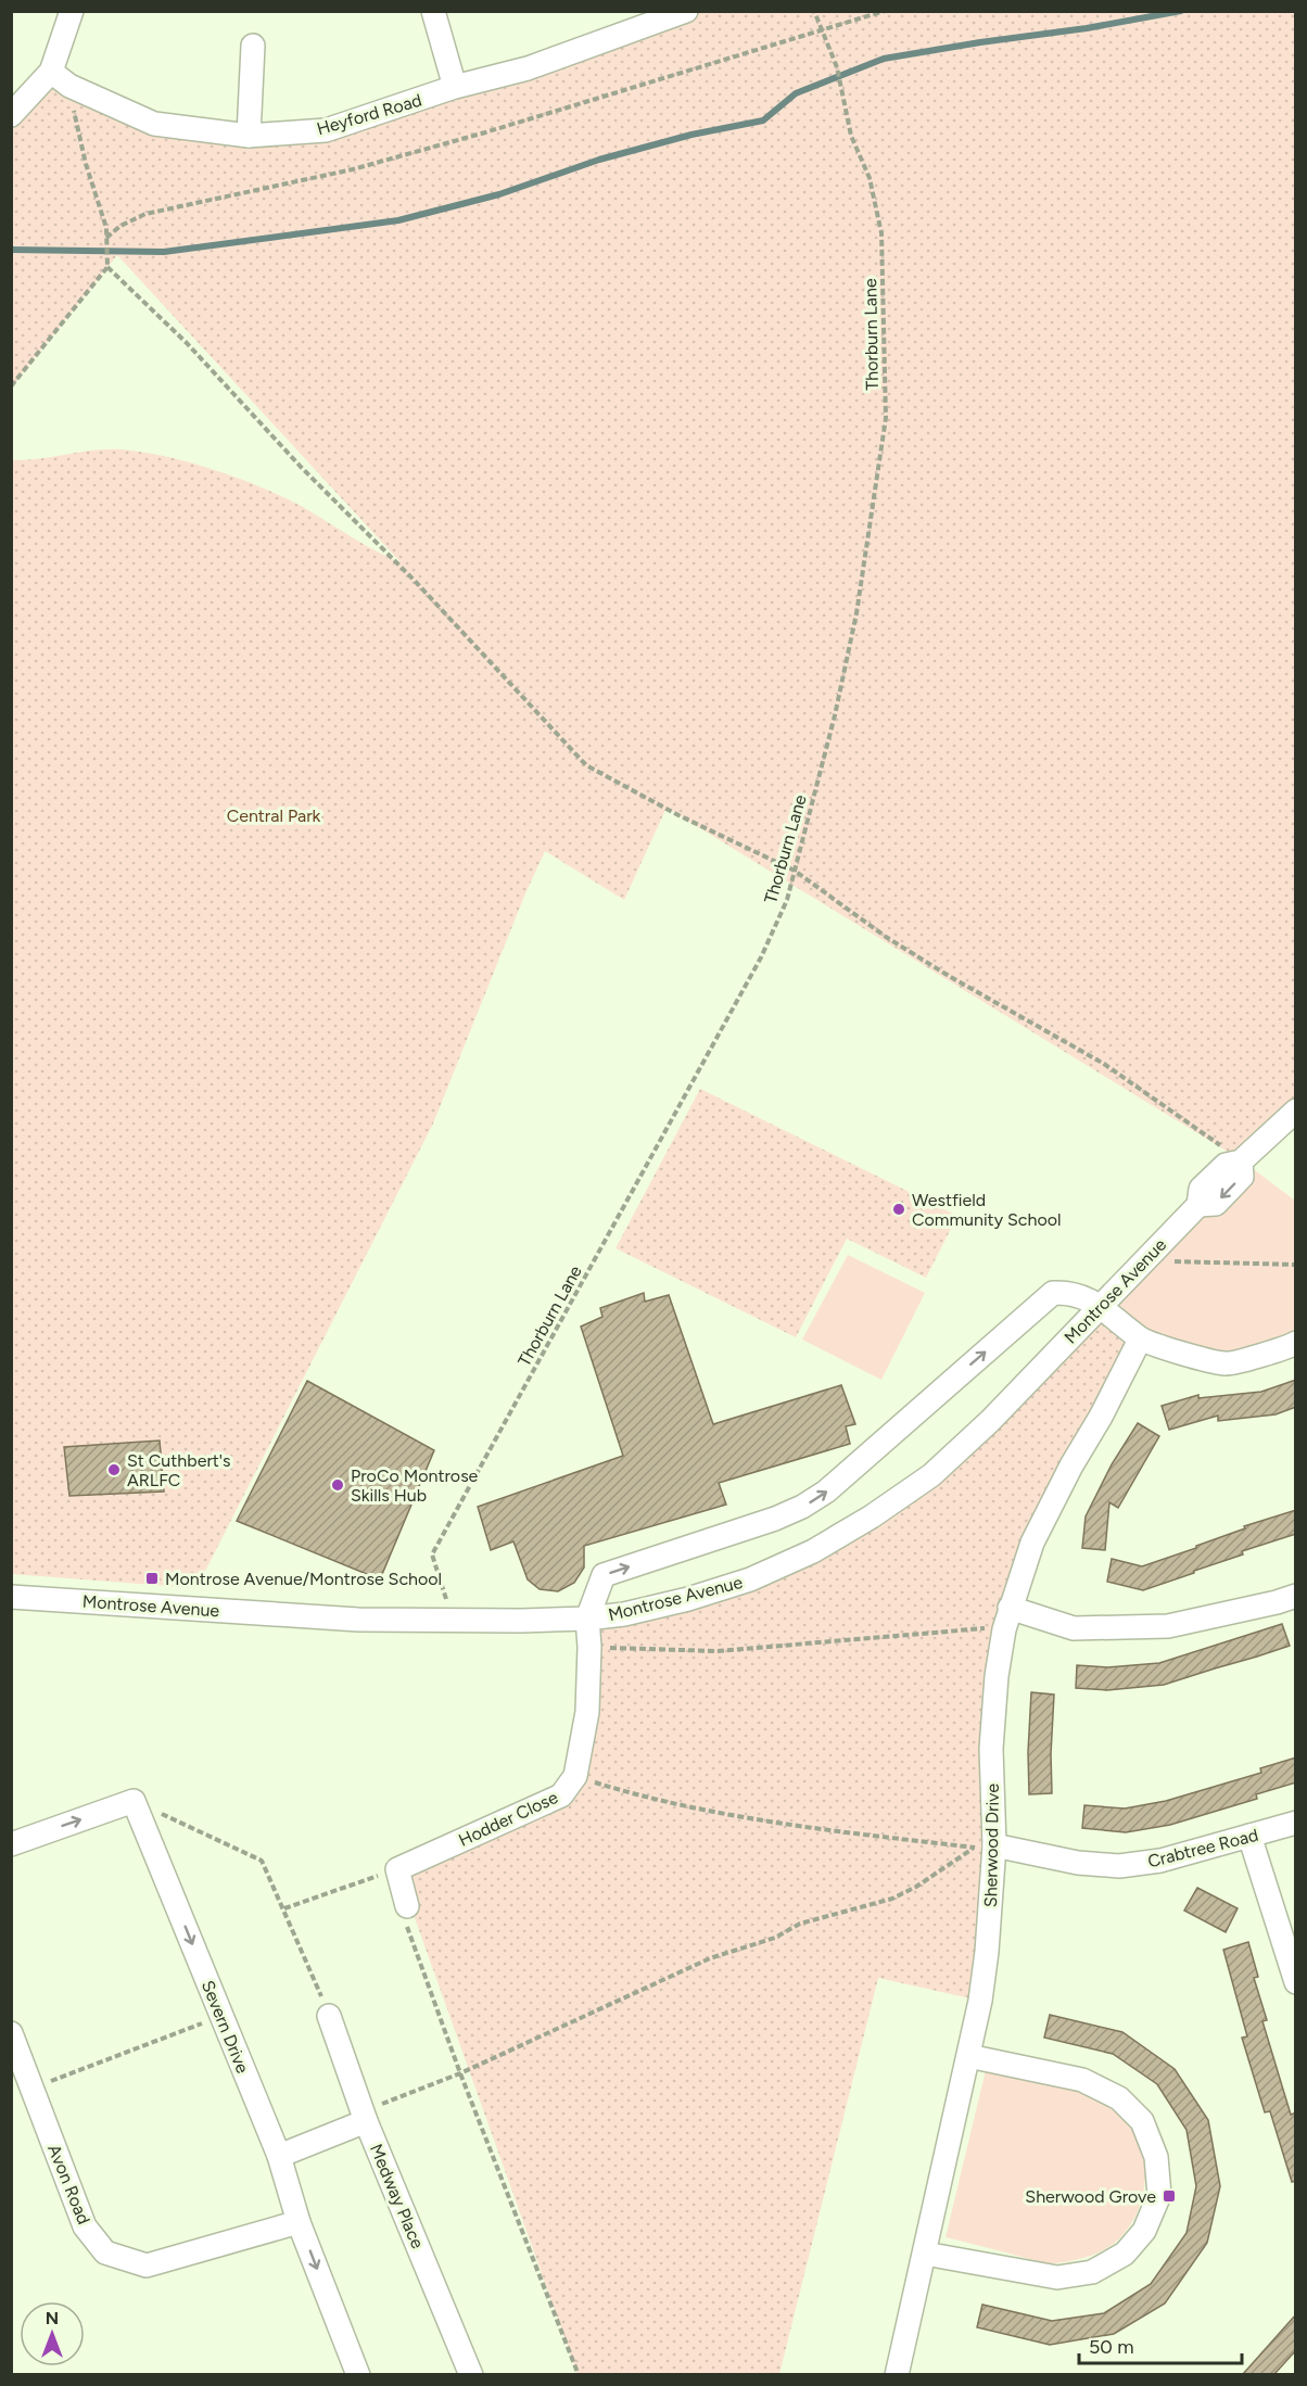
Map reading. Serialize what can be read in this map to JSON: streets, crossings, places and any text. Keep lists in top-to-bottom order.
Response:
{
  "streets": {
    "street": [
      "Heyford Road",
      "Montrose Avenue",
      "Hodder Close",
      "Sherwood Drive",
      "Crabtree Road",
      "Severn Drive",
      "Avon Road",
      "Medway Place"
    ],
    "path": ["Thorburn Lane"]
  },
  "crossings": [
    ["Thorburn Lane", "Montrose Avenue"],
    ["Montrose Avenue", "Hodder Close"],
    ["Sherwood Drive", "Crabtree Road"],
    ["Severn Drive", "Avon Road"]
  ],
  "one_way": ["Severn Drive"],
  "parks": ["Central Park"],
  "places": {
    "other": ["Westfield Community School", "St Cuthbert's ARLFC", "ProCo Montrose Skills Hub"],
    "transit": ["Montrose Avenue/Montrose School", "Sherwood Grove"]
  },
  "scale_bar": "50 m",
  "north": "top"
}
